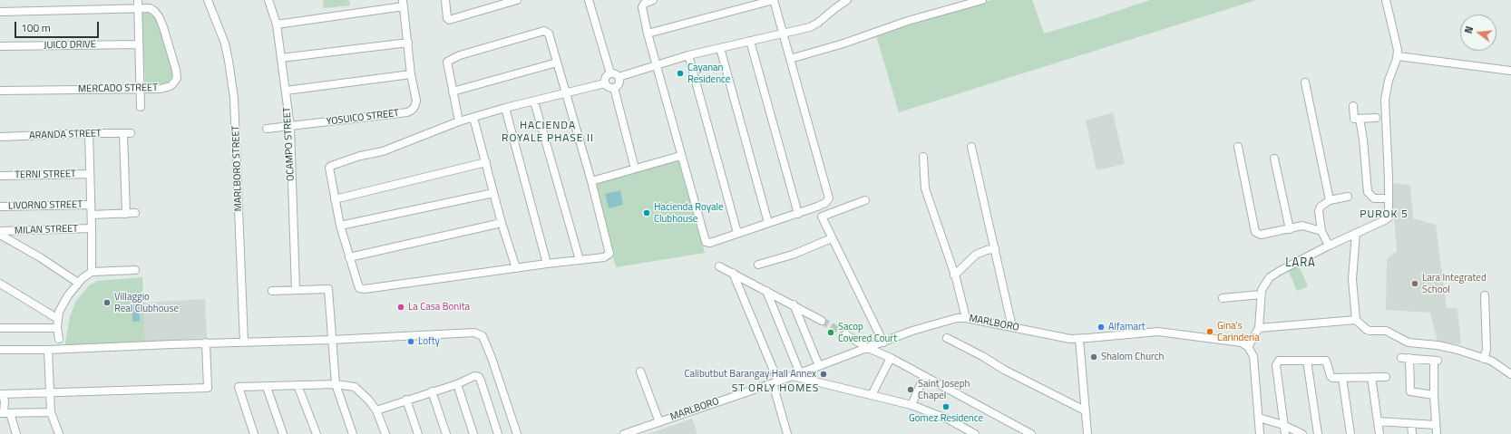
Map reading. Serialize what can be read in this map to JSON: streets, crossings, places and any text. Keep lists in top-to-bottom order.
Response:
{
  "streets": {
    "street": [
      "JUICO DRIVE",
      "MERCADO STREET",
      "YOSUICO STREET",
      "ARANDA STREET",
      "OCAMPO STREET",
      "MARLBORO STREET",
      "TERNI STREET",
      "LIVORNO STREET",
      "MILAN STREET",
      "MARLBORO"
    ]
  },
  "crossings": [
    ["YOSUICO STREET", "OCAMPO STREET"]
  ],
  "districts": [
    "HACIENDA ROYALE PHASE II",
    "PUROK 5",
    "LARA",
    "ST ORLY HOMES"
  ],
  "places": [
    "Cayanan Residence",
    "Hacienda Royale Clubhouse",
    "Lara Integrated School",
    "Villaggio Real Clubhouse",
    "La Casa Bonita",
    "Alfamart",
    "Gina's Carinderia",
    "Sacop Covered Court",
    "Lofty",
    "Shalom Church",
    "Calibutbut Barangay Hall Annex",
    "Saint Joseph Chapel",
    "Gomez Residence"
  ],
  "scale_bar": "100 m",
  "north": "left"
}
